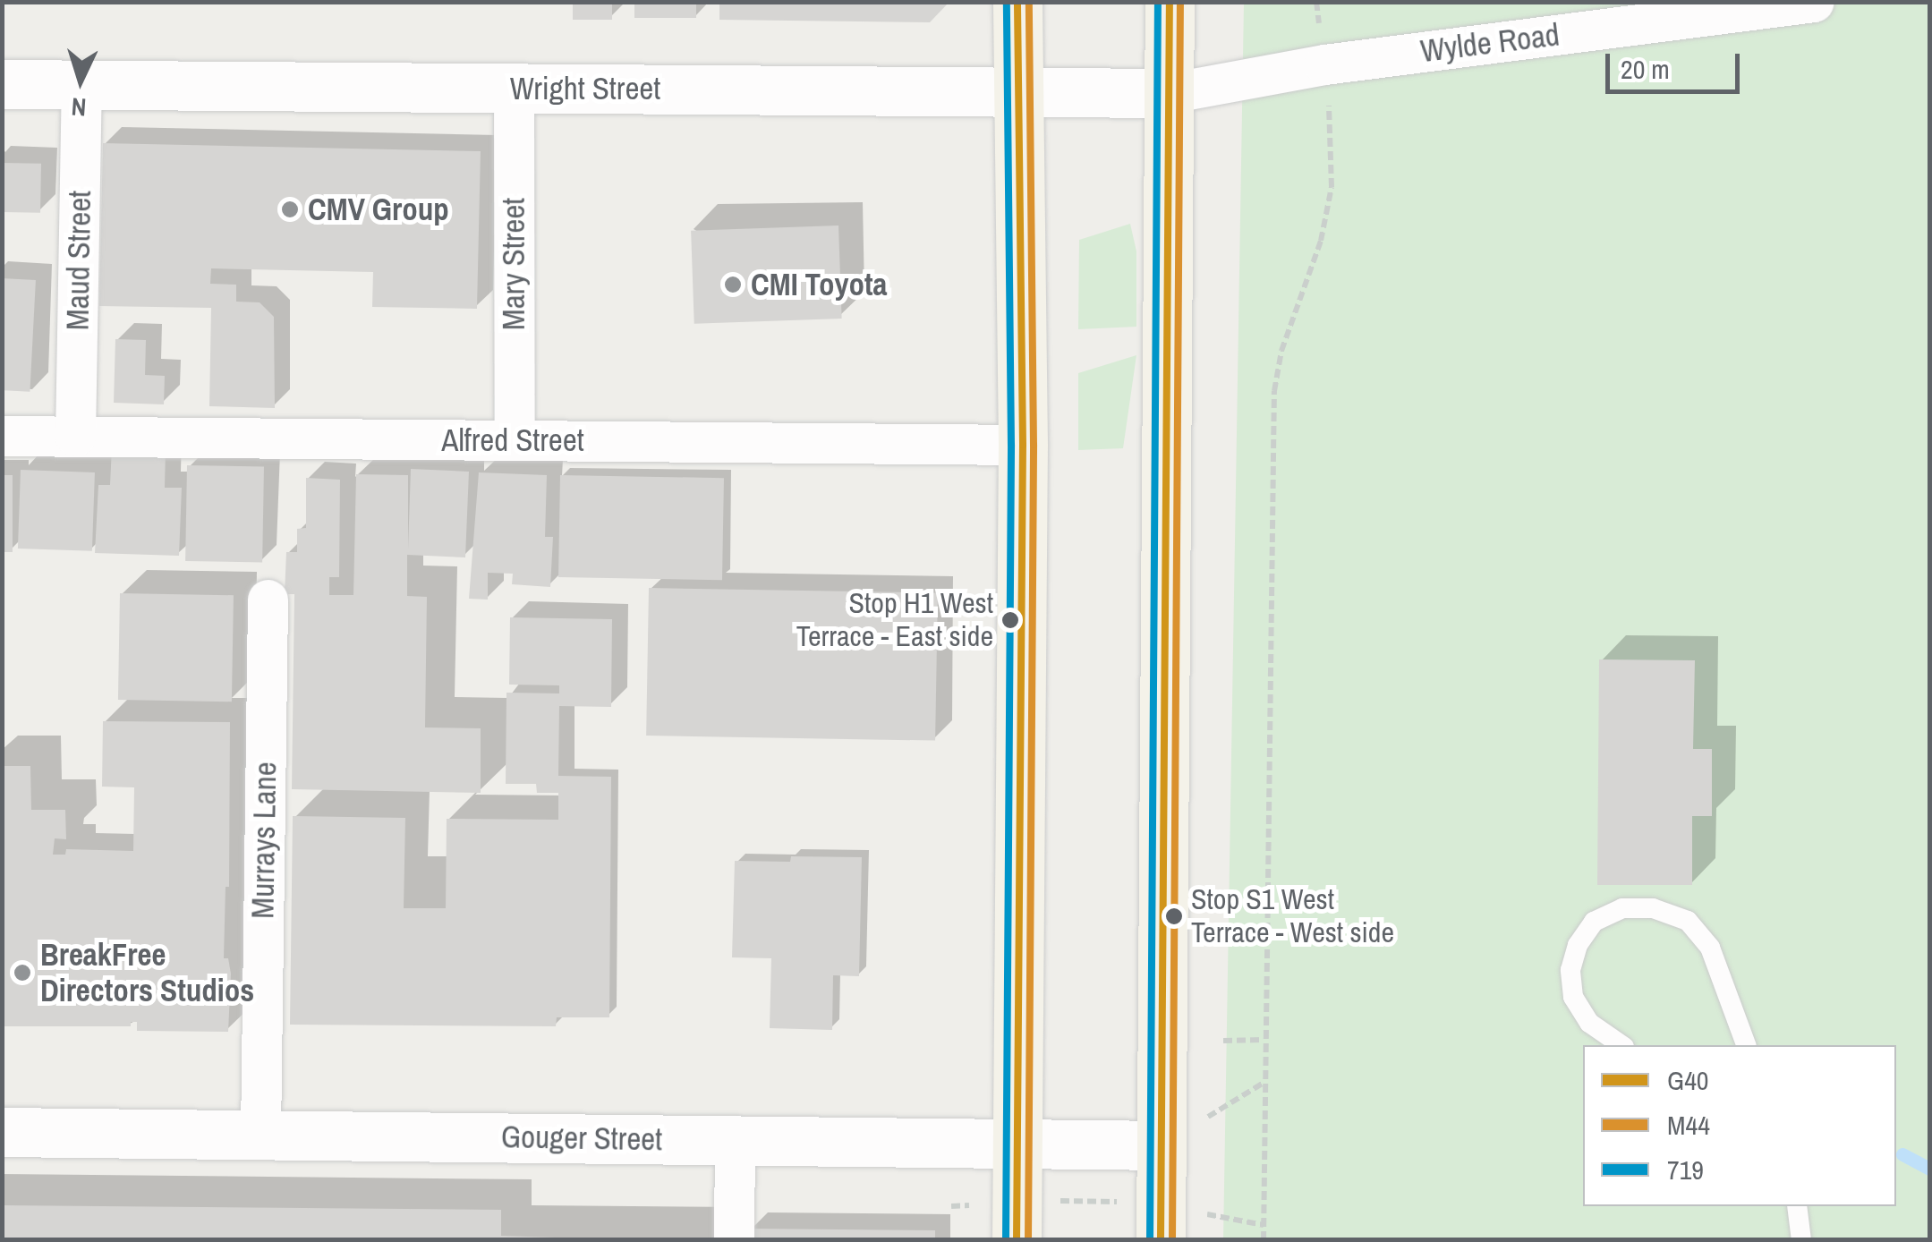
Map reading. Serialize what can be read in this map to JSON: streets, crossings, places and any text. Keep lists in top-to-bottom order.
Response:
{
  "streets": {
    "street": [
      "Wylde Road",
      "Wright Street",
      "Maud Street",
      "Mary Street",
      "Alfred Street",
      "Murrays Lane",
      "Gouger Street"
    ]
  },
  "crossings": [
    ["Wylde Road", "Wright Street"],
    ["Wright Street", "Maud Street"],
    ["Wright Street", "Mary Street"],
    ["Maud Street", "Alfred Street"],
    ["Mary Street", "Alfred Street"],
    ["Murrays Lane", "Gouger Street"]
  ],
  "places": [
    "CMV Group",
    "CMI Toyota",
    "Stop H1 West Terrace - East side",
    "Stop S1 West Terrace - West side",
    "BreakFree Directors Studios"
  ],
  "lines": ["transit line G40", "transit line M44", "transit line 719"],
  "legend": ["G40", "M44", "719"],
  "scale_bar": "20 m",
  "north": "bottom"
}
